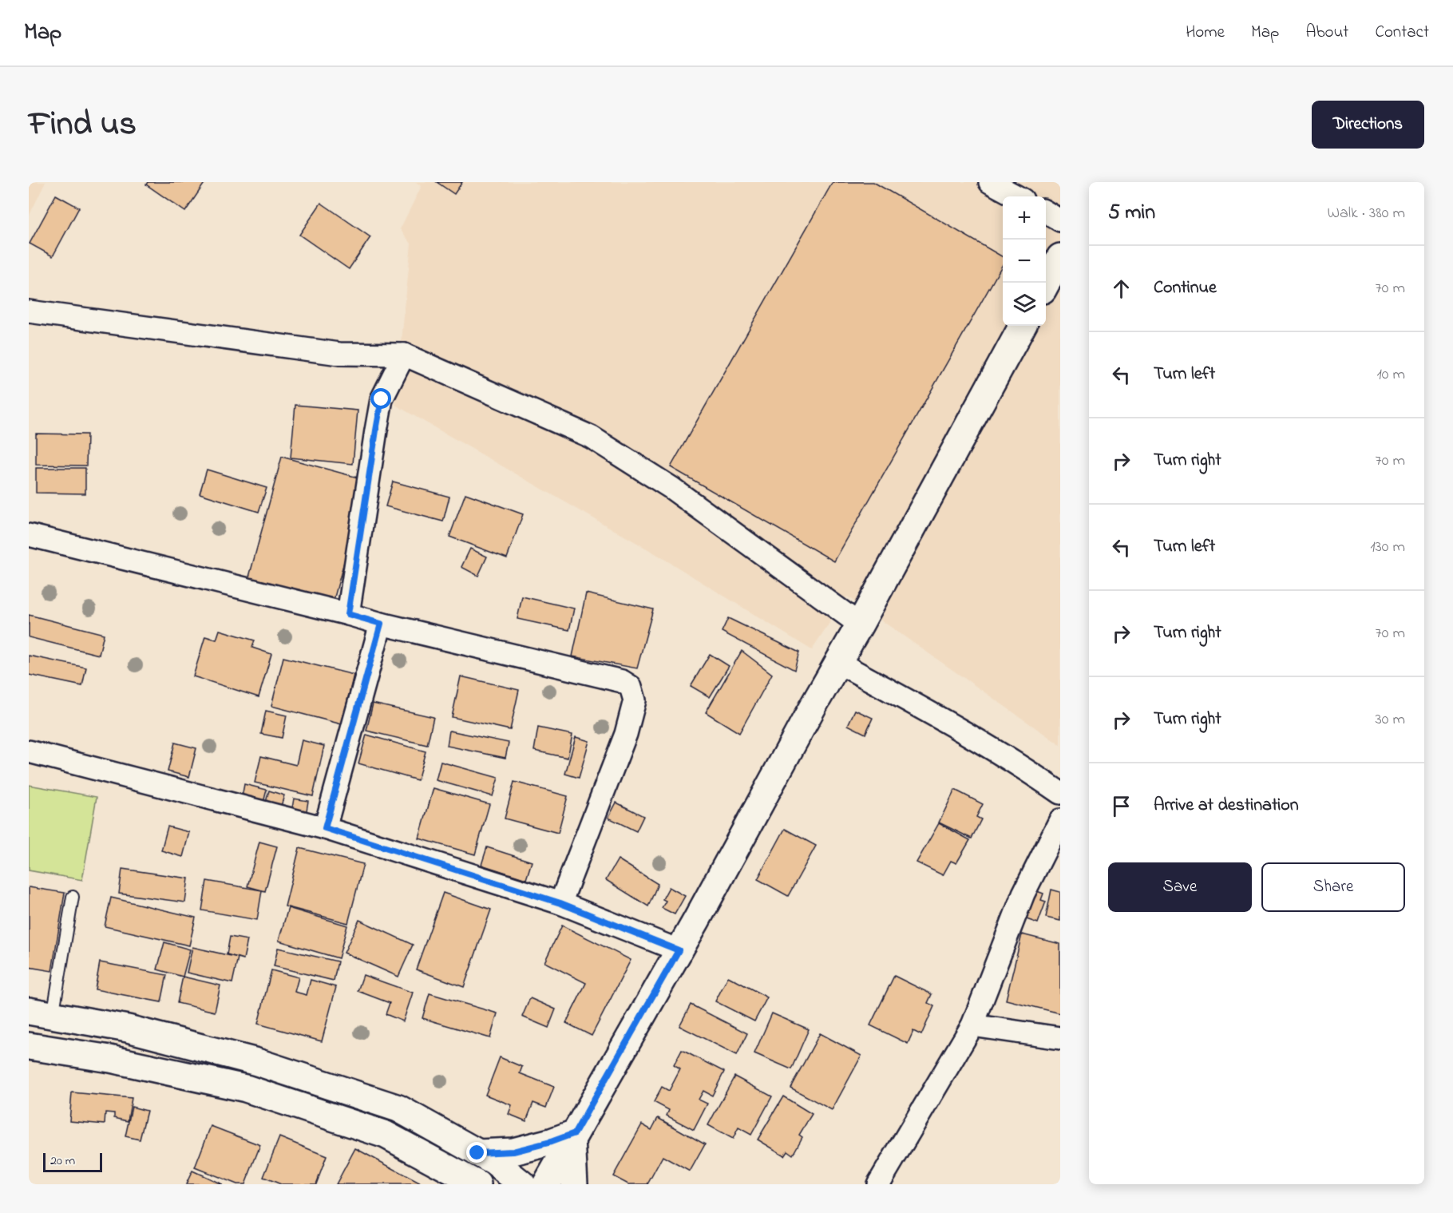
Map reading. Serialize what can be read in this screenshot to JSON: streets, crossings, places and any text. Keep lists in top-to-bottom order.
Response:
{
  "scale_bar": "20 m",
  "page": {
    "header": "Map",
    "nav": [
      "Home",
      "Map",
      "About",
      "Contact"
    ],
    "title": "Find us",
    "buttons": [
      "Directions",
      ["Save", "Share"]
    ],
    "heading": ["5 min", "Walk · 380 m"],
    "map_buttons": ["+", "−"],
    "list": [
      ["Continue", "70 m"],
      ["Turn left", "10 m"],
      ["Turn right", "70 m"],
      ["Turn left", "130 m"],
      ["Turn right", "70 m"],
      ["Turn right", "30 m"],
      "Arrive at destination"
    ],
    "scale": "20 m"
  }
}
